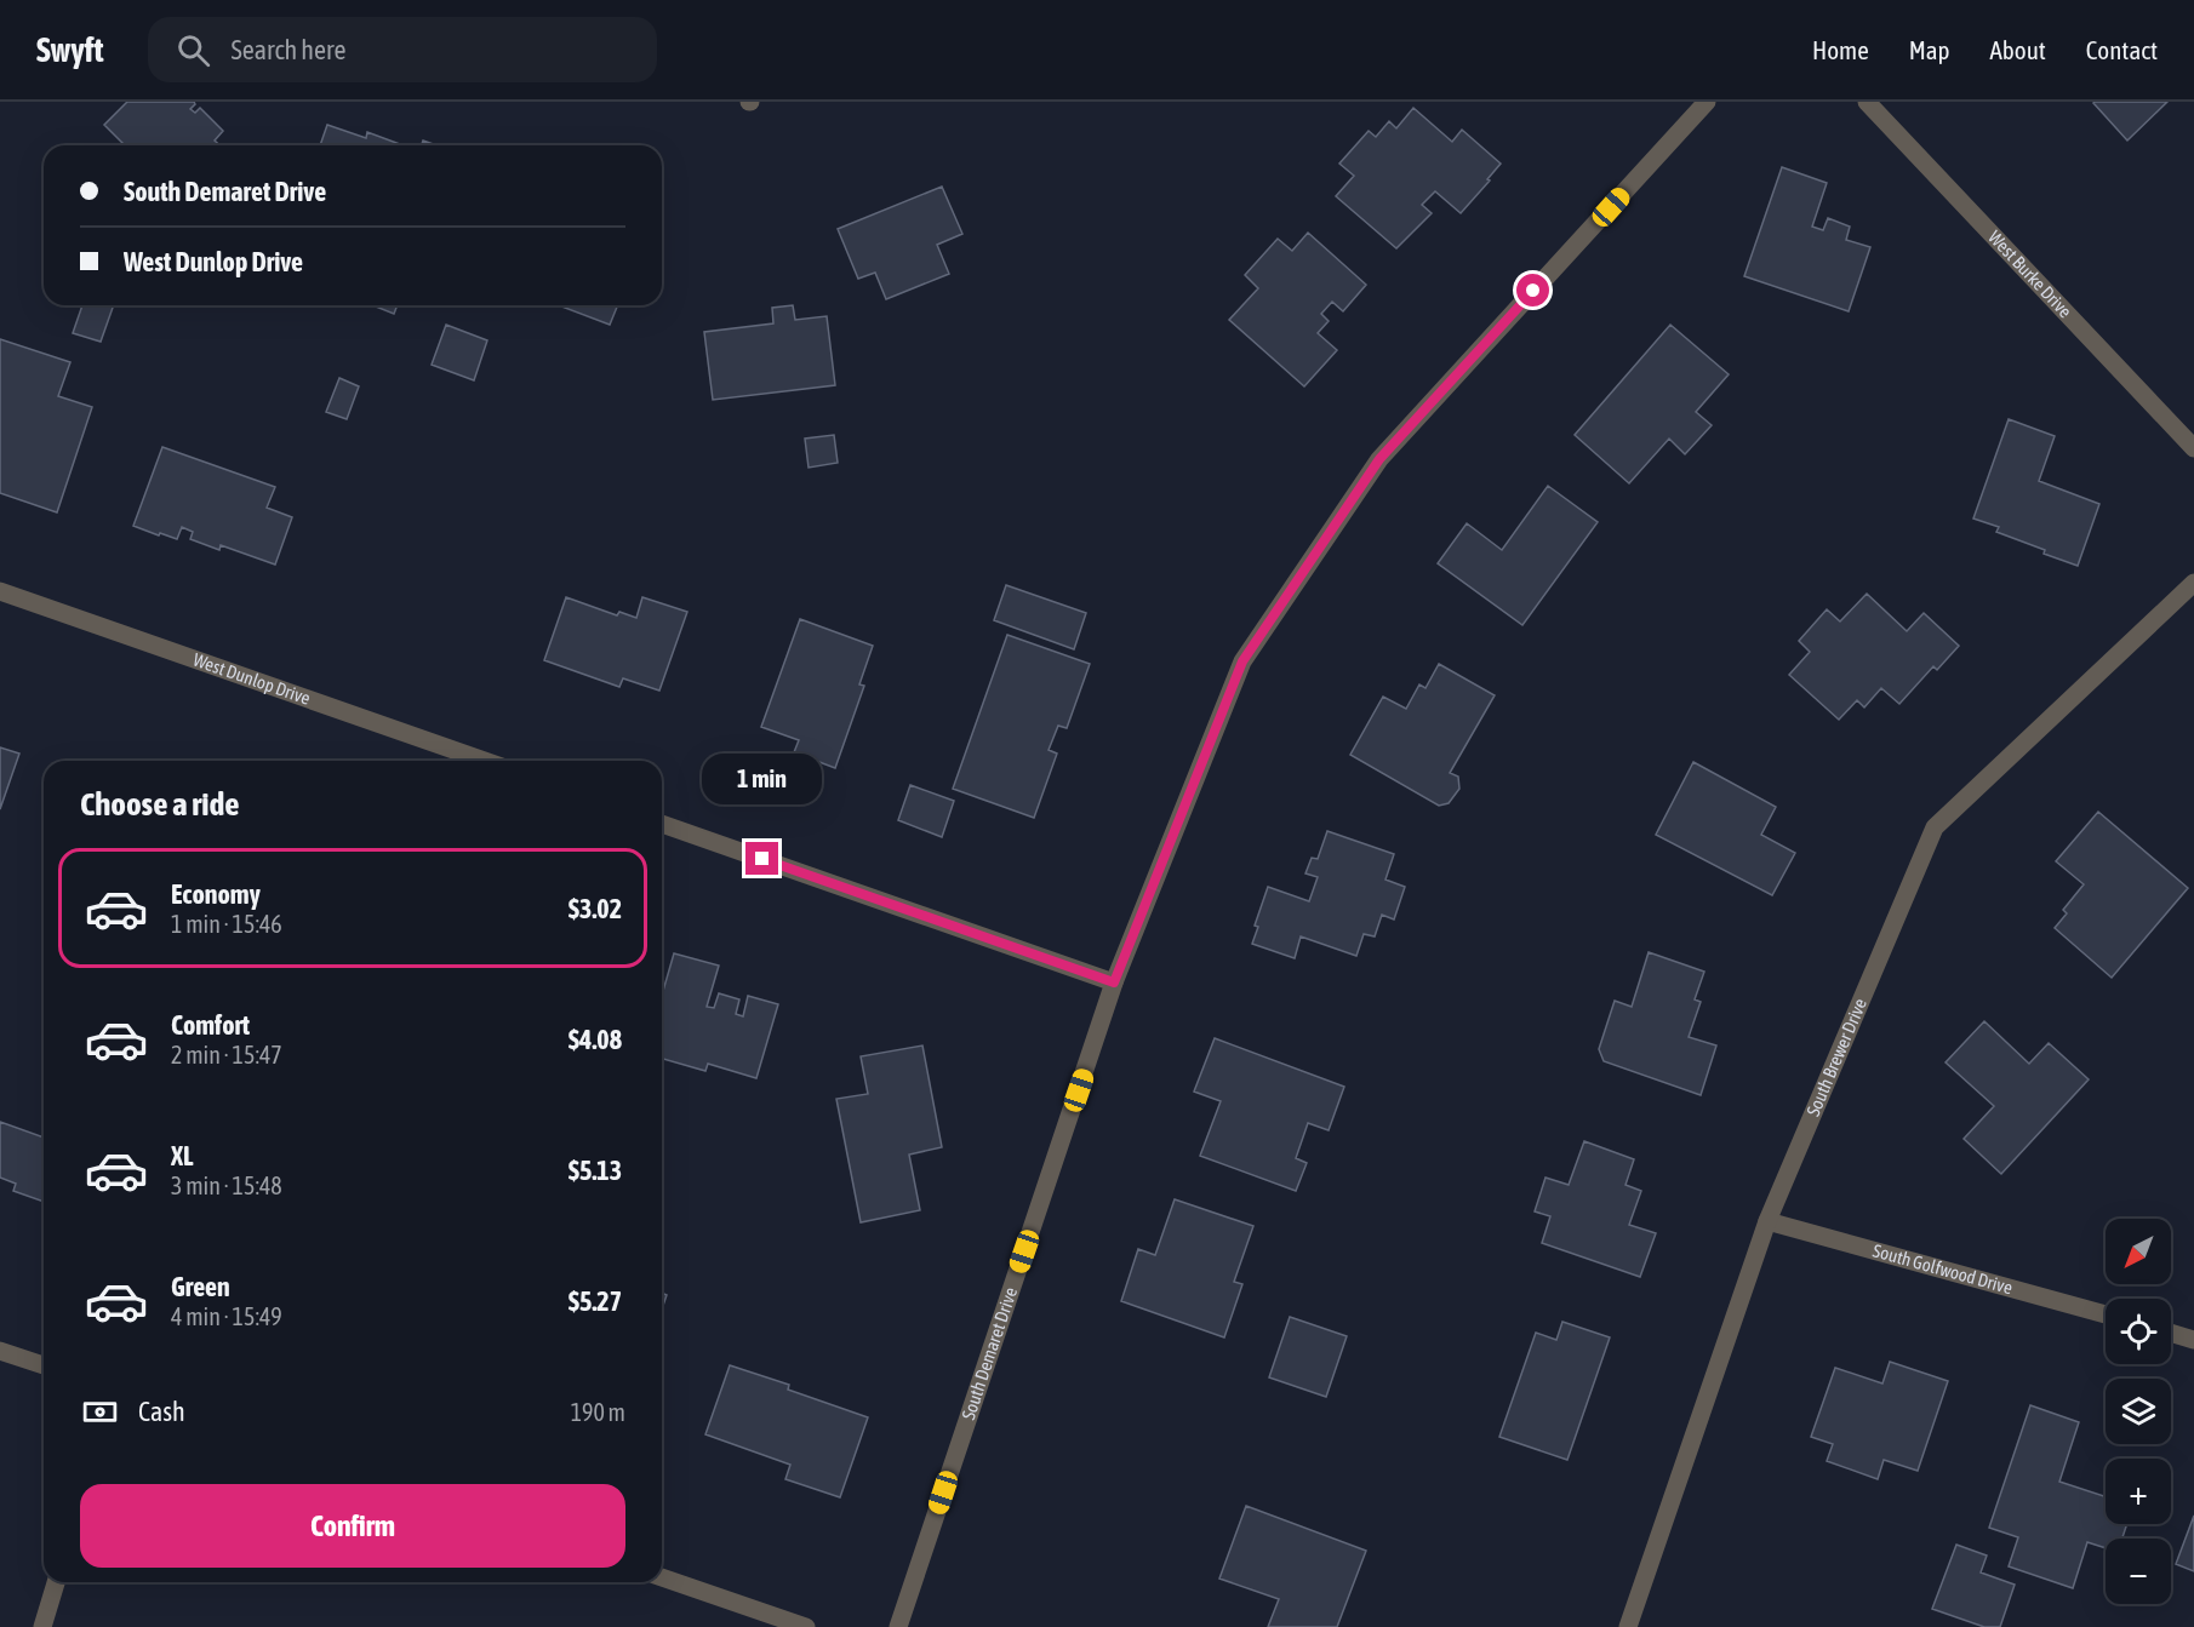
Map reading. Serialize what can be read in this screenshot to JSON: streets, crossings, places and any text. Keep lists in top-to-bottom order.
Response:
{
  "streets": {
    "street": [
      "West Burke Drive",
      "West Dunlop Drive",
      "South Brewer Drive",
      "South Golfwood Drive",
      "South Demaret Drive"
    ]
  },
  "crossings": [
    ["South Brewer Drive", "South Golfwood Drive"]
  ],
  "north": "bottom left",
  "page": {
    "header": "Swyft",
    "search": "Search here",
    "nav": [
      "Home",
      "Map",
      "About",
      "Contact"
    ],
    "banner": ["South Demaret Drive", "West Dunlop Drive"],
    "bubble": "1 min",
    "heading": "Choose a ride",
    "list": [
      {
        "name": "Economy",
        "note": "1 min · 15:46",
        "value": "$3.02"
      },
      {
        "name": "Comfort",
        "note": "2 min · 15:47",
        "value": "$4.08"
      },
      {
        "name": "XL",
        "note": "3 min · 15:48",
        "value": "$5.13"
      },
      {
        "name": "Green",
        "note": "4 min · 15:49",
        "value": "$5.27"
      }
    ],
    "map_buttons": ["+", "−"],
    "pay": ["Cash", "190 m"],
    "buttons": "Confirm"
  }
}
